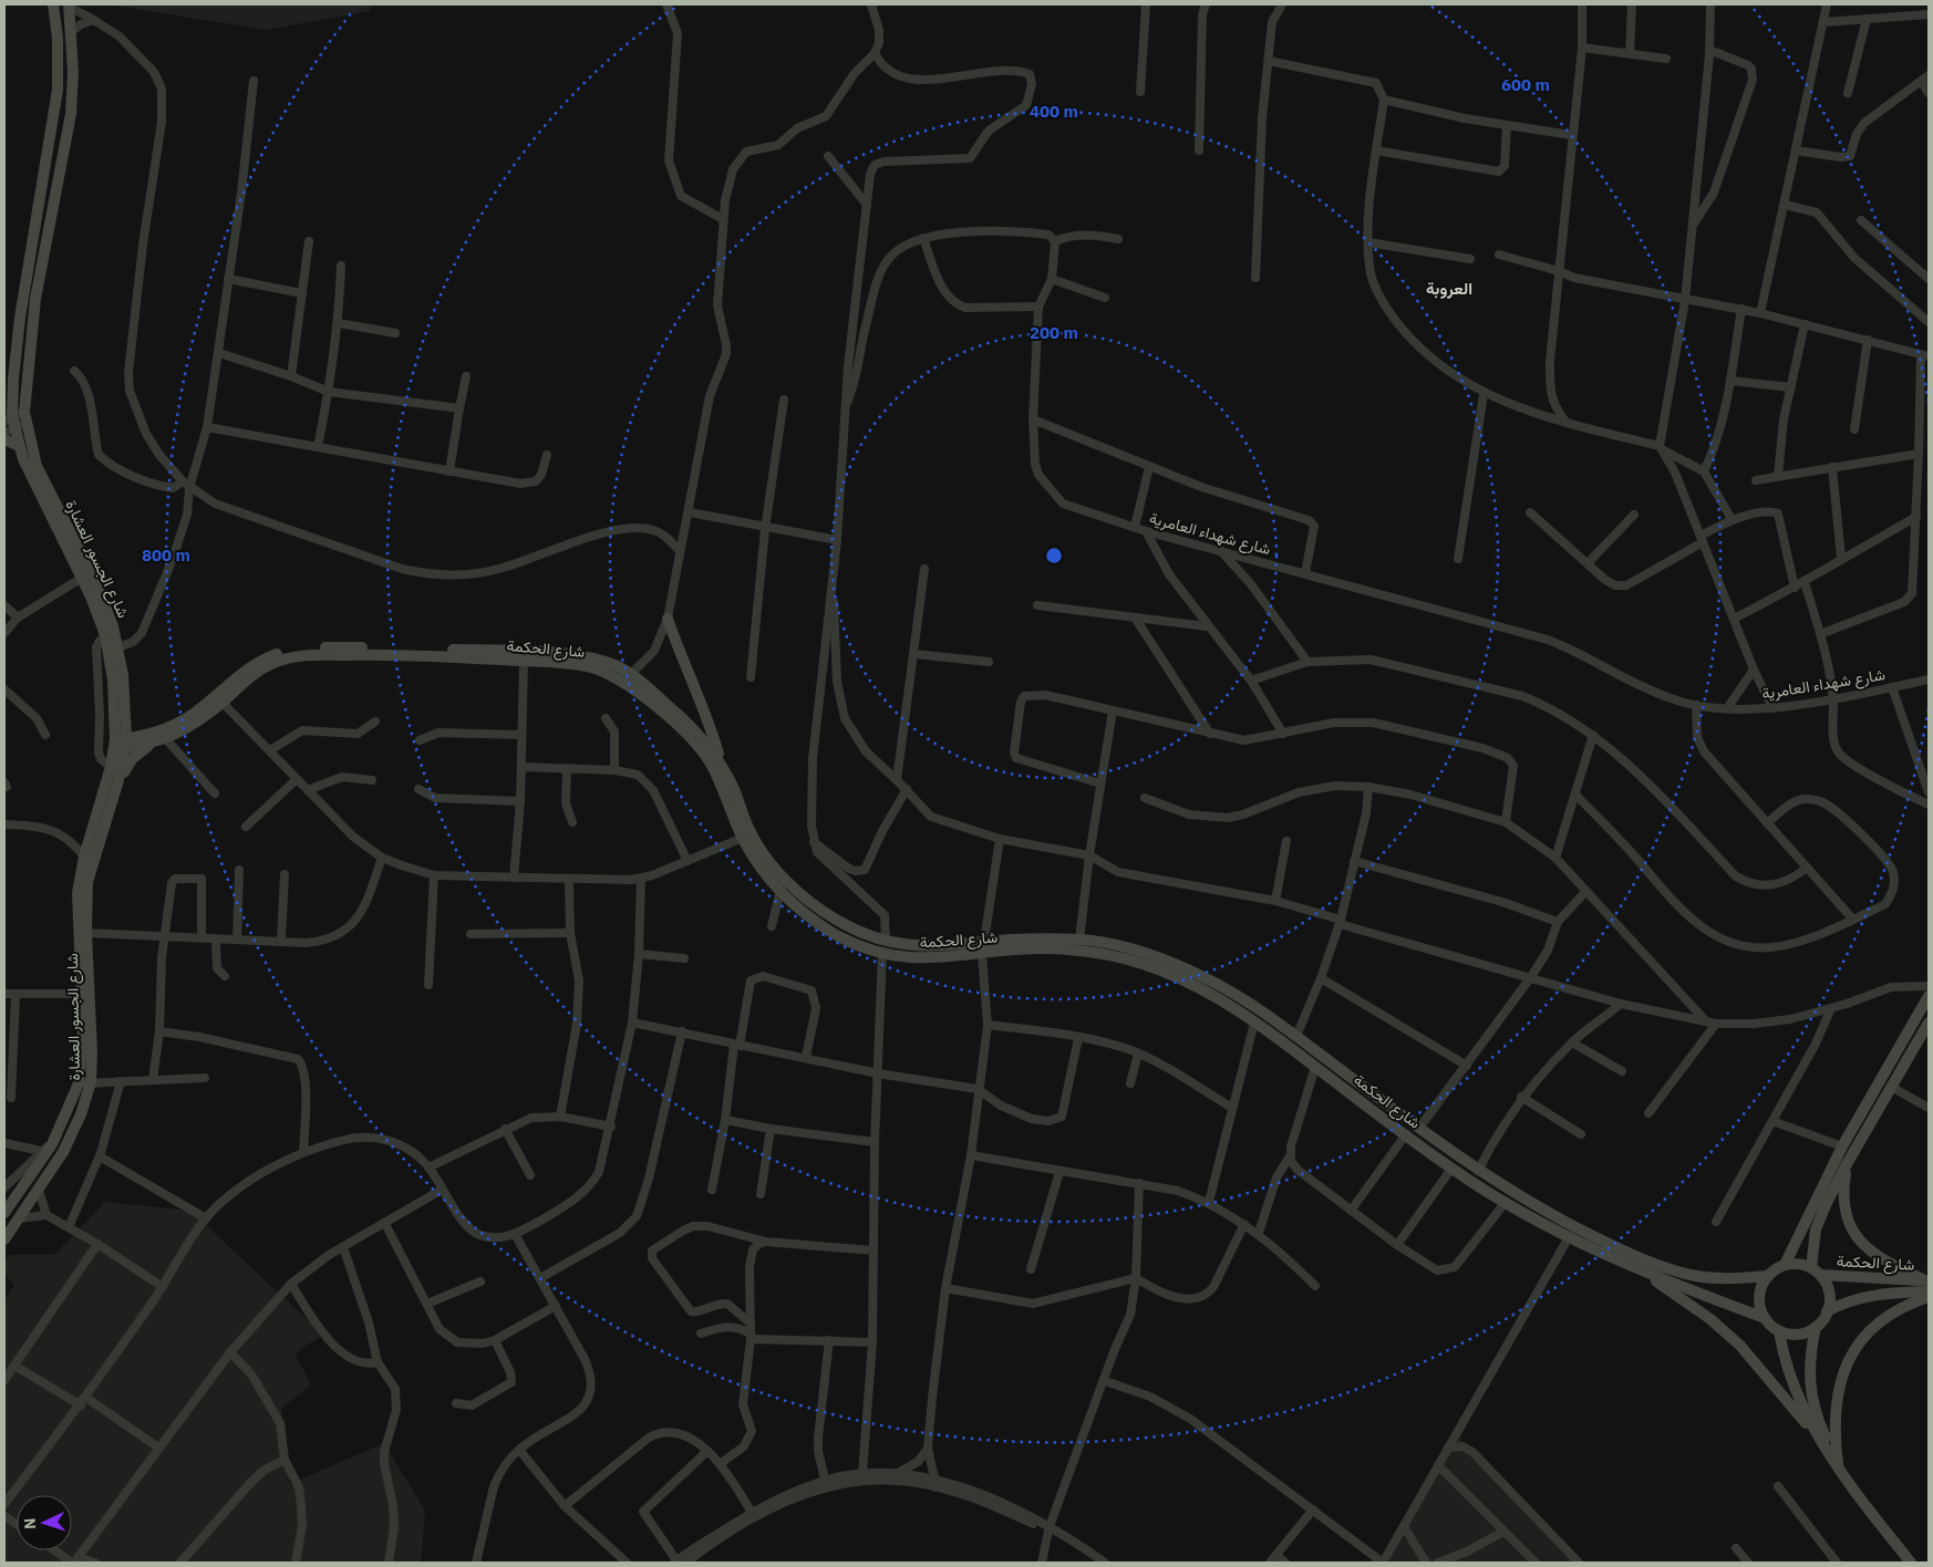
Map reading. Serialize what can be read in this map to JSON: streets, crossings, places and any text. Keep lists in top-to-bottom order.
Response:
{
  "streets": {
    "street": ["شارع شهداء العامرية", "شارع الجسور العشارة", "شارع الحكمة"]
  },
  "crossings": [
    ["شارع الجسور العشارة", "شارع الحكمة"]
  ],
  "districts": ["العروبة"],
  "north": "left",
  "rings": [
    "600 m",
    "400 m",
    "200 m",
    "800 m"
  ]
}
